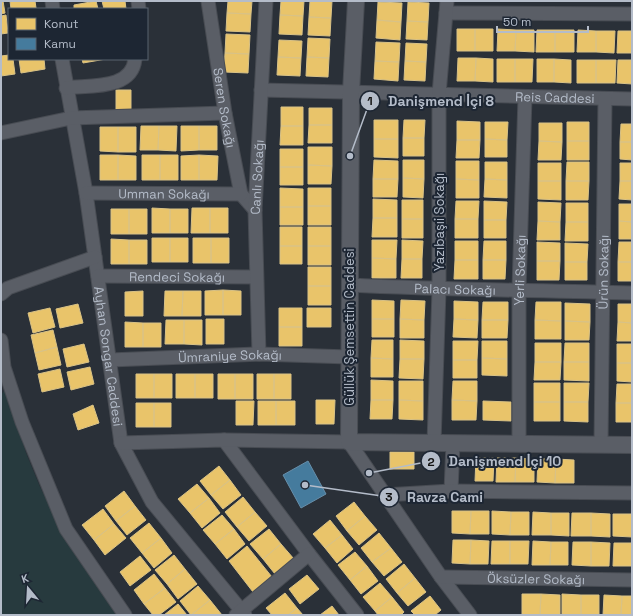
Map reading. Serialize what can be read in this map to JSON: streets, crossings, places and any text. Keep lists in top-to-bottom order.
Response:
{
  "streets": {
    "street": [
      "Reis Caddesi",
      "Seren Sokağı",
      "Canlı Sokağı",
      "Umman Sokağı",
      "Yazıbaşıi Sokağı",
      "Yerli Sokağı",
      "Ürün Sokağı",
      "Rendeci Sokağı",
      "Palacı Sokağı",
      "Güllük Şemsettin Caddesi",
      "Ayhan Songar Caddesi",
      "Ümraniye Sokağı",
      "Öksüzler Sokağı"
    ]
  },
  "crossings": [
    ["Reis Caddesi", "Canlı Sokağı"],
    ["Reis Caddesi", "Yazıbaşıi Sokağı"],
    ["Reis Caddesi", "Yerli Sokağı"],
    ["Reis Caddesi", "Ürün Sokağı"],
    ["Reis Caddesi", "Güllük Şemsettin Caddesi"],
    ["Seren Sokağı", "Canlı Sokağı"],
    ["Seren Sokağı", "Umman Sokağı"],
    ["Canlı Sokağı", "Rendeci Sokağı"],
    ["Canlı Sokağı", "Ümraniye Sokağı"],
    ["Umman Sokağı", "Ayhan Songar Caddesi"],
    ["Yazıbaşıi Sokağı", "Palacı Sokağı"],
    ["Yerli Sokağı", "Palacı Sokağı"],
    ["Ürün Sokağı", "Palacı Sokağı"],
    ["Rendeci Sokağı", "Ayhan Songar Caddesi"],
    ["Palacı Sokağı", "Güllük Şemsettin Caddesi"],
    ["Güllük Şemsettin Caddesi", "Ümraniye Sokağı"],
    ["Ayhan Songar Caddesi", "Ümraniye Sokağı"]
  ],
  "places": ["Danişmend İçi 8", "Danişmend İçi 10", "Ravza Cami"],
  "legend": ["Konut", "Kamu"],
  "scale_bar": "50 m",
  "north": "top"
}
